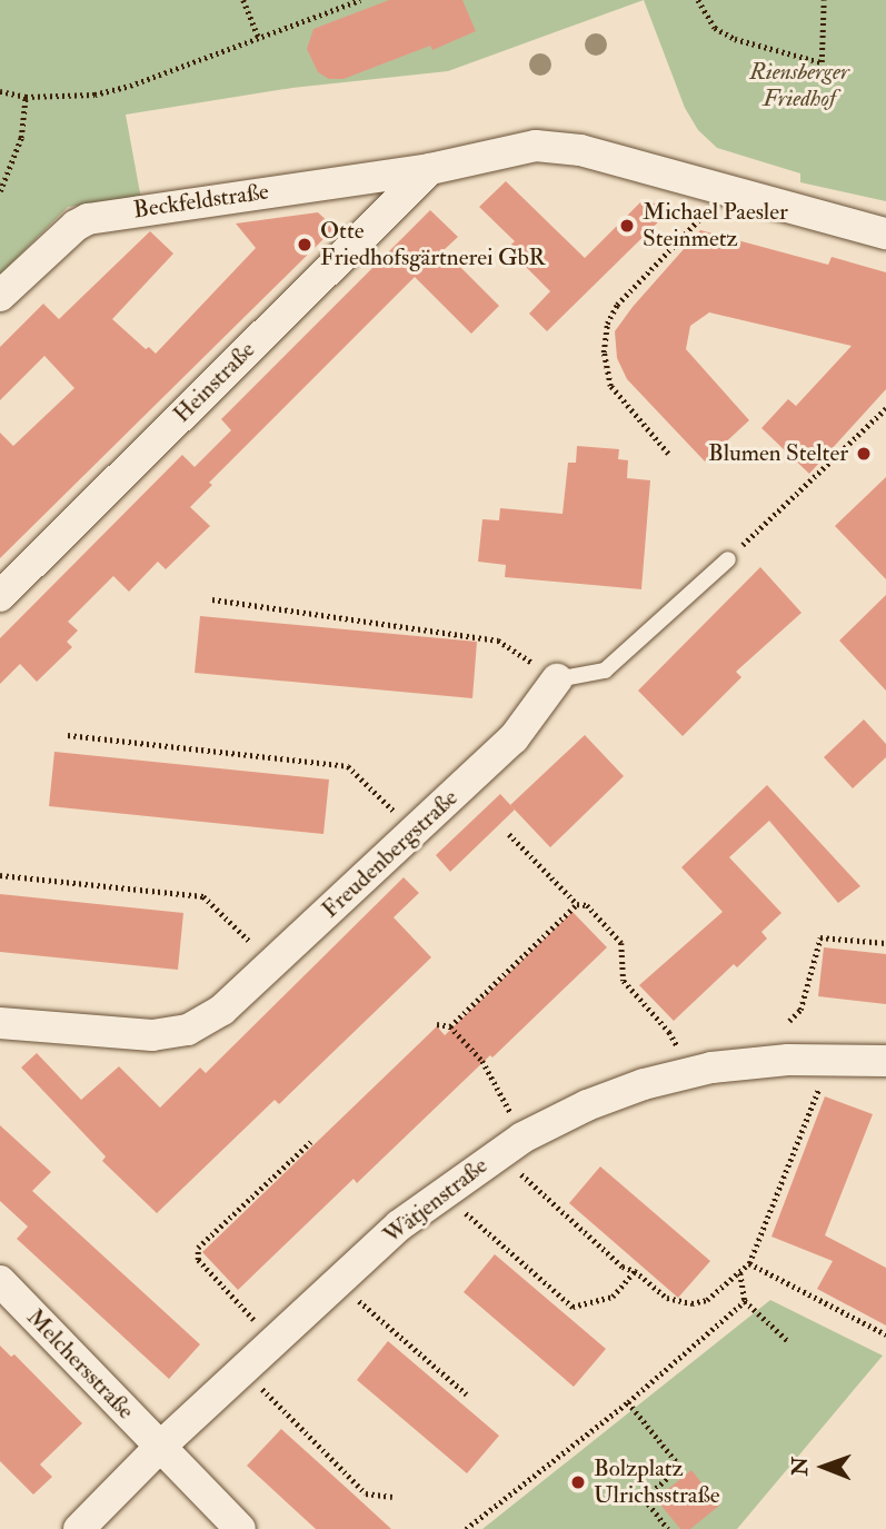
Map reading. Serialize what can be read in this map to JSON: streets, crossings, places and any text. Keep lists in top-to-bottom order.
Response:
{
  "streets": {
    "street": [
      "Beckfeldstraße",
      "Heinstraße",
      "Freudenbergstraße",
      "Wätjenstraße",
      "Melchersstraße"
    ]
  },
  "crossings": [
    ["Beckfeldstraße", "Heinstraße"],
    ["Wätjenstraße", "Melchersstraße"]
  ],
  "parks": ["Riensberger Friedhof"],
  "places": [
    "Michael Paesler Steinmetz",
    "Otte Friedhofsgärtnerei GbR",
    "Blumen Stelter",
    "Bolzplatz Ulrichsstraße"
  ],
  "north": "left"
}
